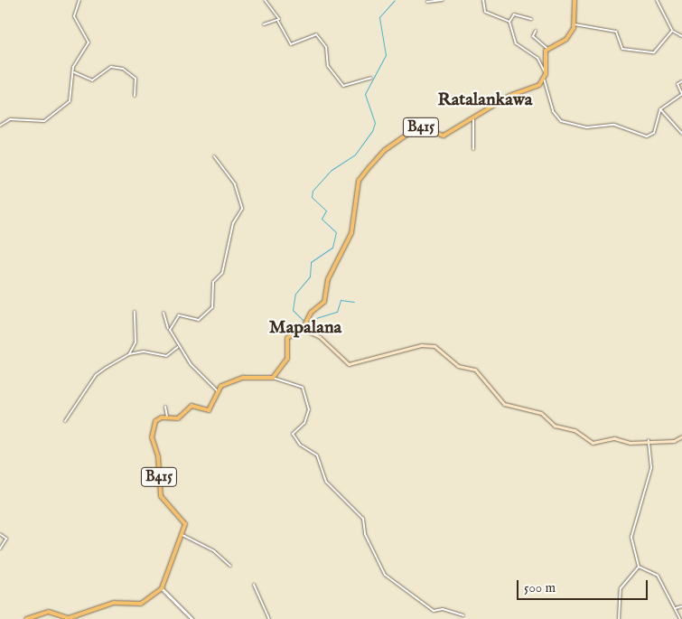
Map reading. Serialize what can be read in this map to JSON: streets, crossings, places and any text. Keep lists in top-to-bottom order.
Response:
{
  "streets": {
    "main road": ["B415"]
  },
  "districts": ["Ratalankawa", "Mapalana"],
  "scale_bar": "500 m"
}
